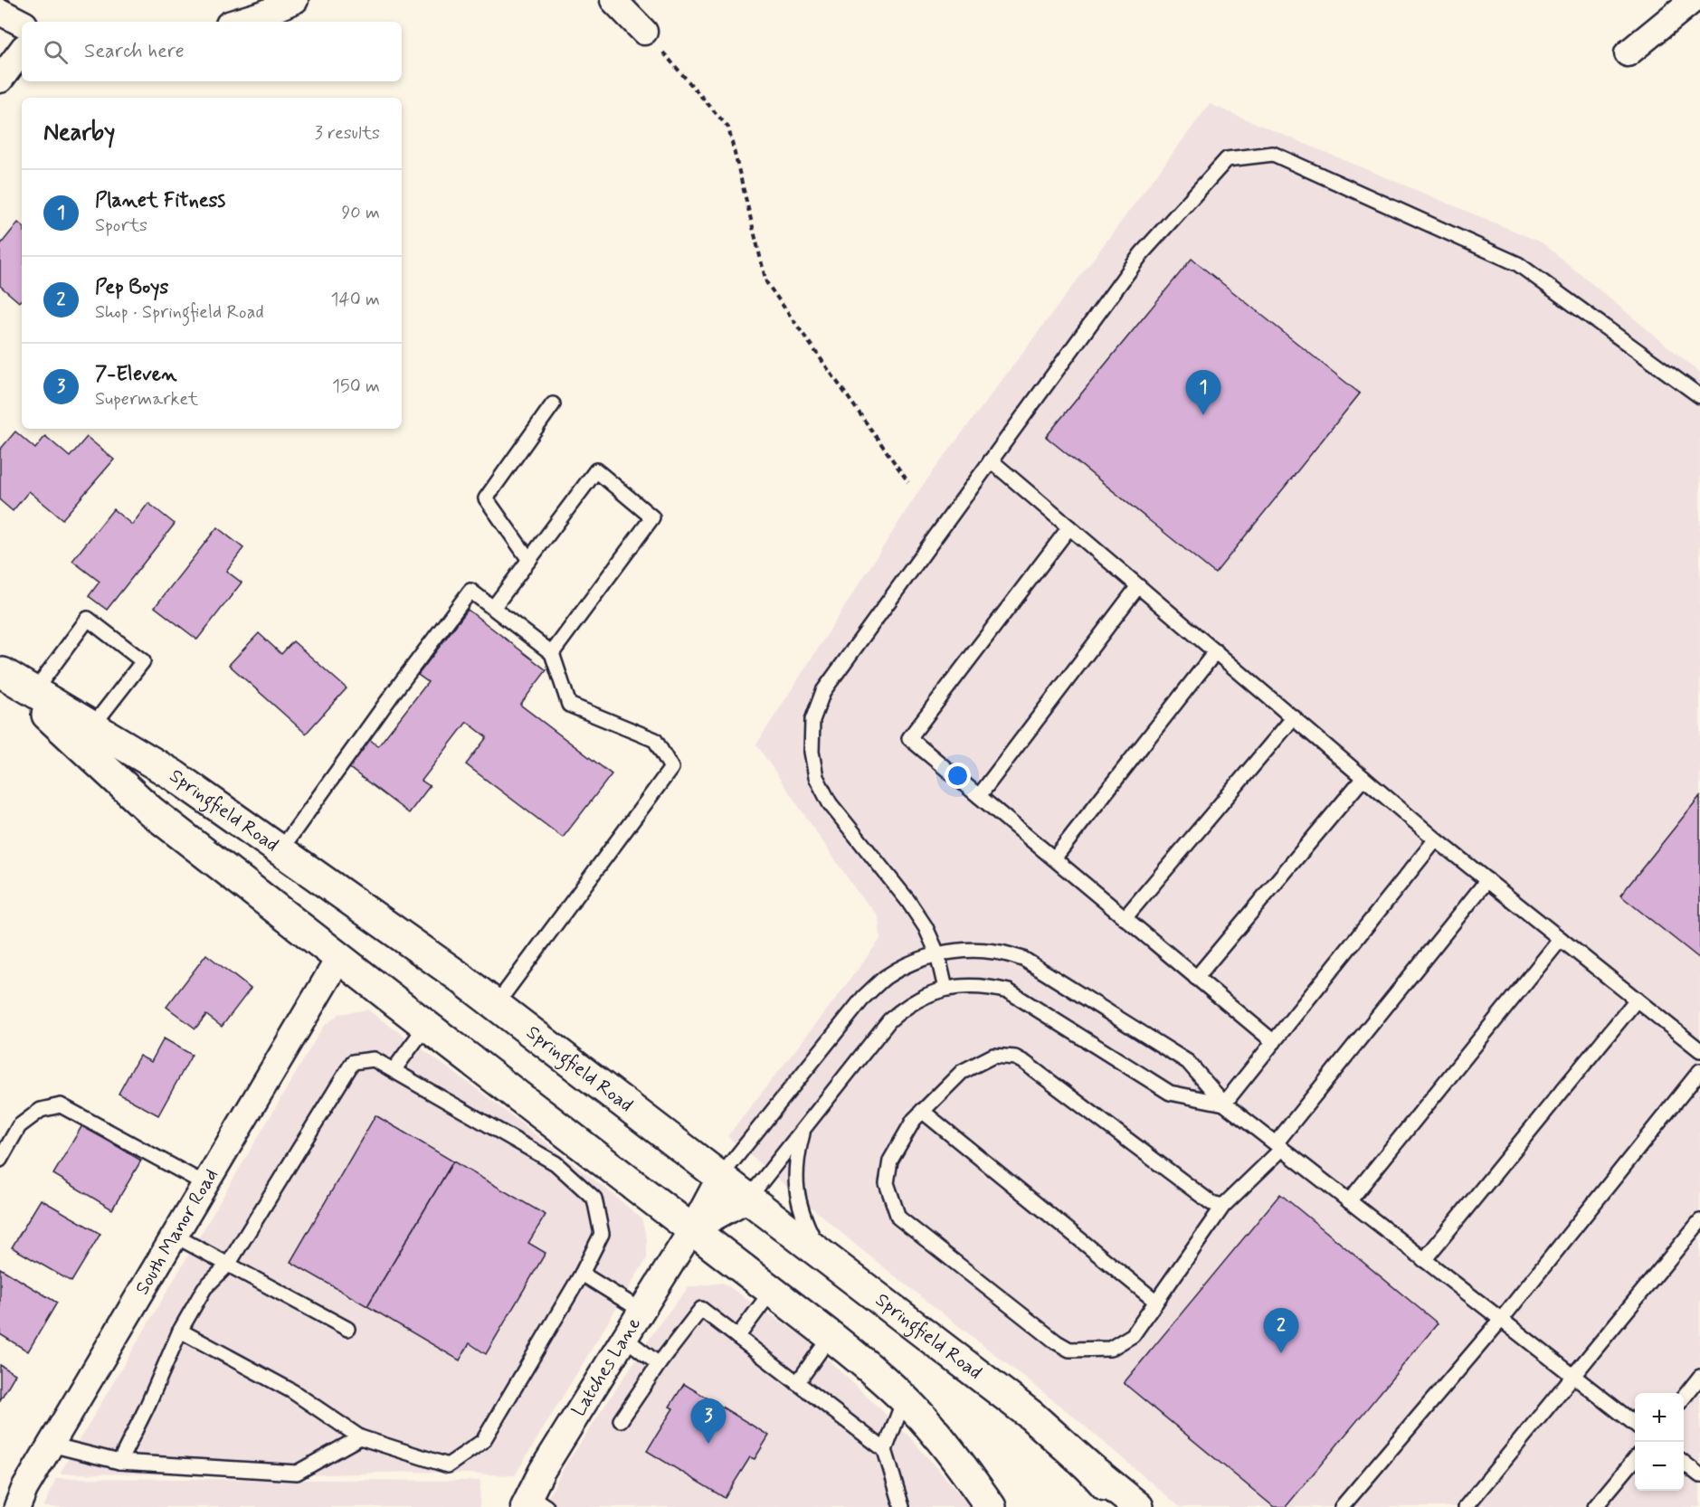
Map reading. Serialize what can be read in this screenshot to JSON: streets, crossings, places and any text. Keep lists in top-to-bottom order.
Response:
{
  "streets": {
    "main road": ["Springfield Road"],
    "street": ["South Manor Road", "Latches Lane"]
  },
  "crossings": [
    ["Springfield Road", "South Manor Road"],
    ["Springfield Road", "Latches Lane"]
  ],
  "page": {
    "search": "Search here",
    "heading": ["Nearby", "3 results"],
    "list": [
      {
        "mark": "1",
        "name": "Planet Fitness",
        "note": "Sports",
        "value": "90 m"
      },
      {
        "mark": "2",
        "name": "Pep Boys",
        "note": "Shop · Springfield Road",
        "value": "140 m"
      },
      {
        "mark": "3",
        "name": "7-Eleven",
        "note": "Supermarket",
        "value": "150 m"
      }
    ],
    "pins": ["1", "2", "3"],
    "map_buttons": ["+", "−"]
  }
}
